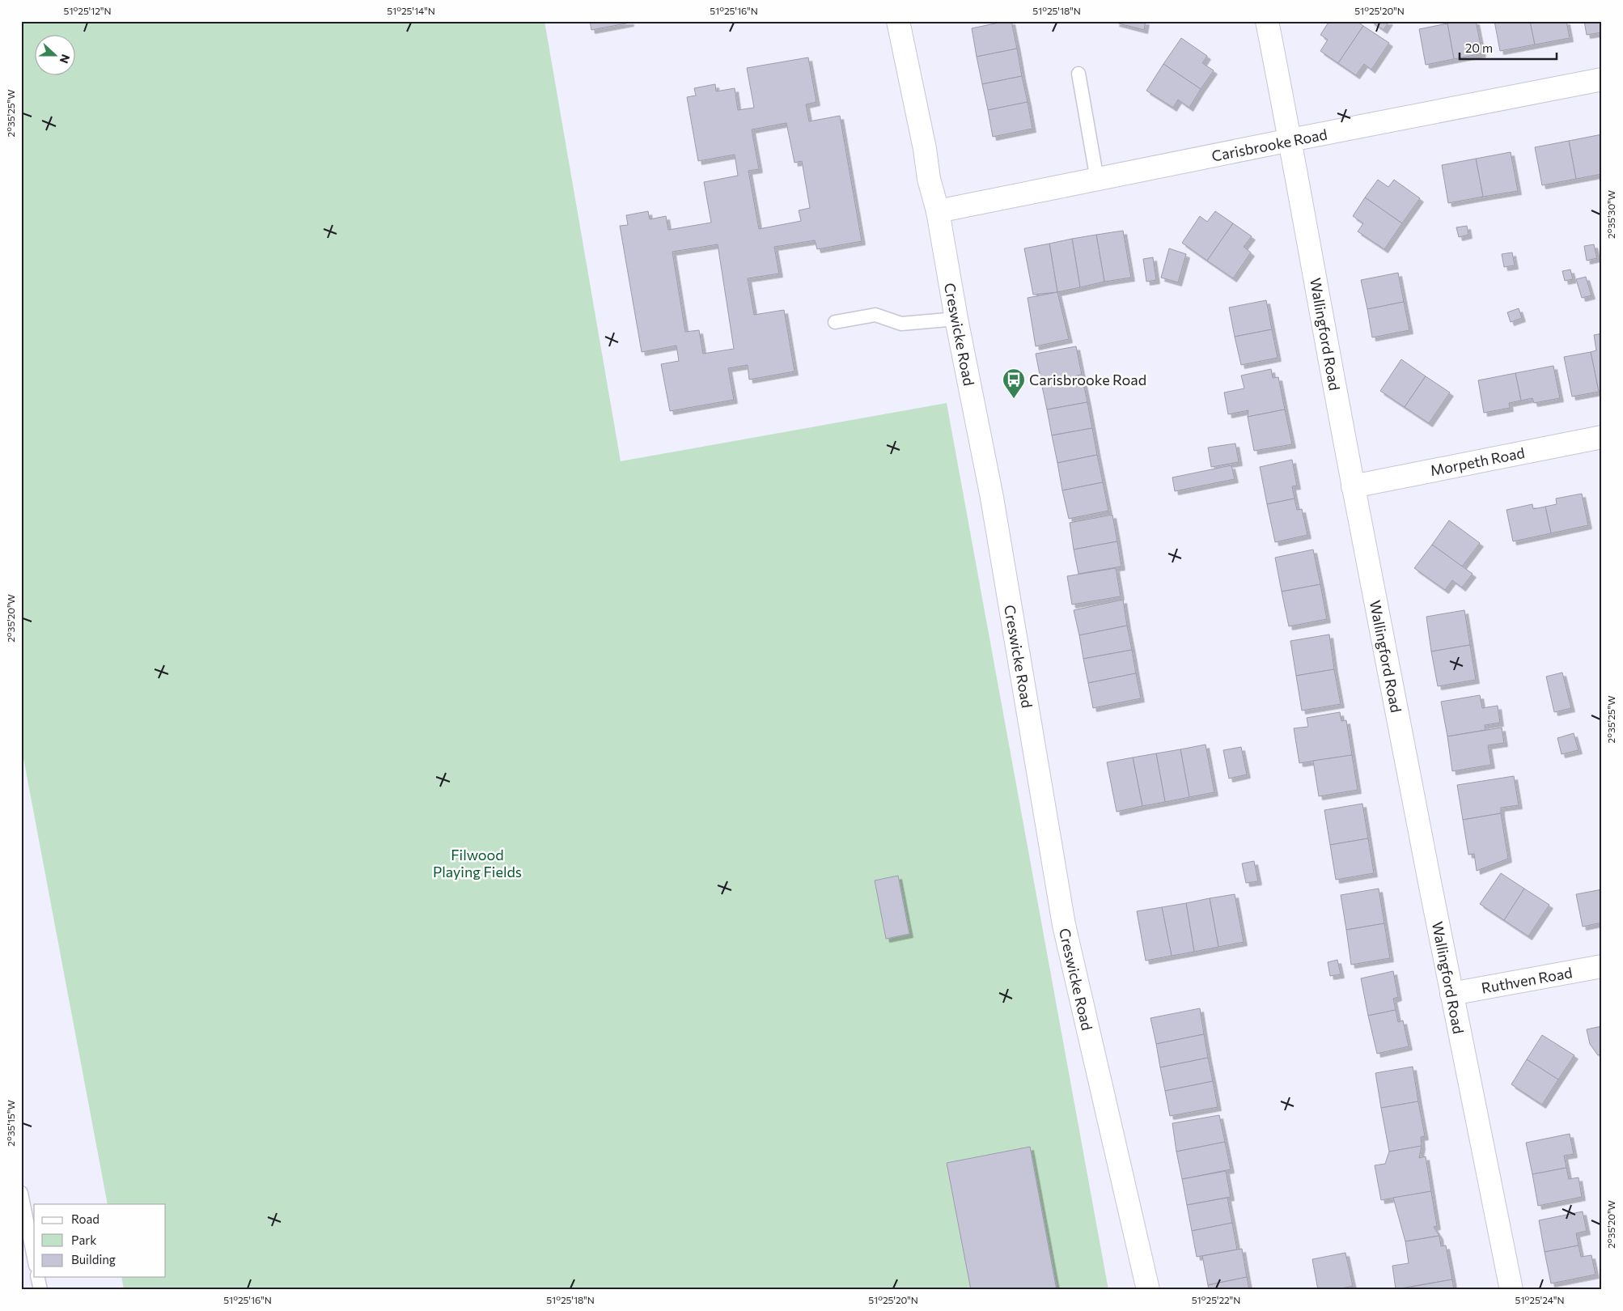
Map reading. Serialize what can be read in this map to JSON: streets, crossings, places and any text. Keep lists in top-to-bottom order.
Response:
{
  "streets": {
    "street": [
      "Carisbrooke Road",
      "Creswicke Road",
      "Wallingford Road",
      "Morpeth Road",
      "Ruthven Road"
    ]
  },
  "crossings": [
    ["Carisbrooke Road", "Creswicke Road"],
    ["Carisbrooke Road", "Wallingford Road"],
    ["Wallingford Road", "Morpeth Road"],
    ["Wallingford Road", "Ruthven Road"]
  ],
  "parks": ["Filwood Playing Fields"],
  "places": {
    "bus stop": ["Carisbrooke Road"]
  },
  "legend": ["Road", "Park", "Building"],
  "scale_bar": "20 m",
  "north": "right",
  "coordinates": [
    "51°25'12\"N",
    "51°25'14\"N",
    "51°25'16\"N",
    "51°25'18\"N",
    "51°25'20\"N",
    "2°35'25\"W",
    "2°35'30\"W",
    "2°35'20\"W",
    "2°35'15\"W",
    "51°25'22\"N",
    "51°25'24\"N"
  ]
}
